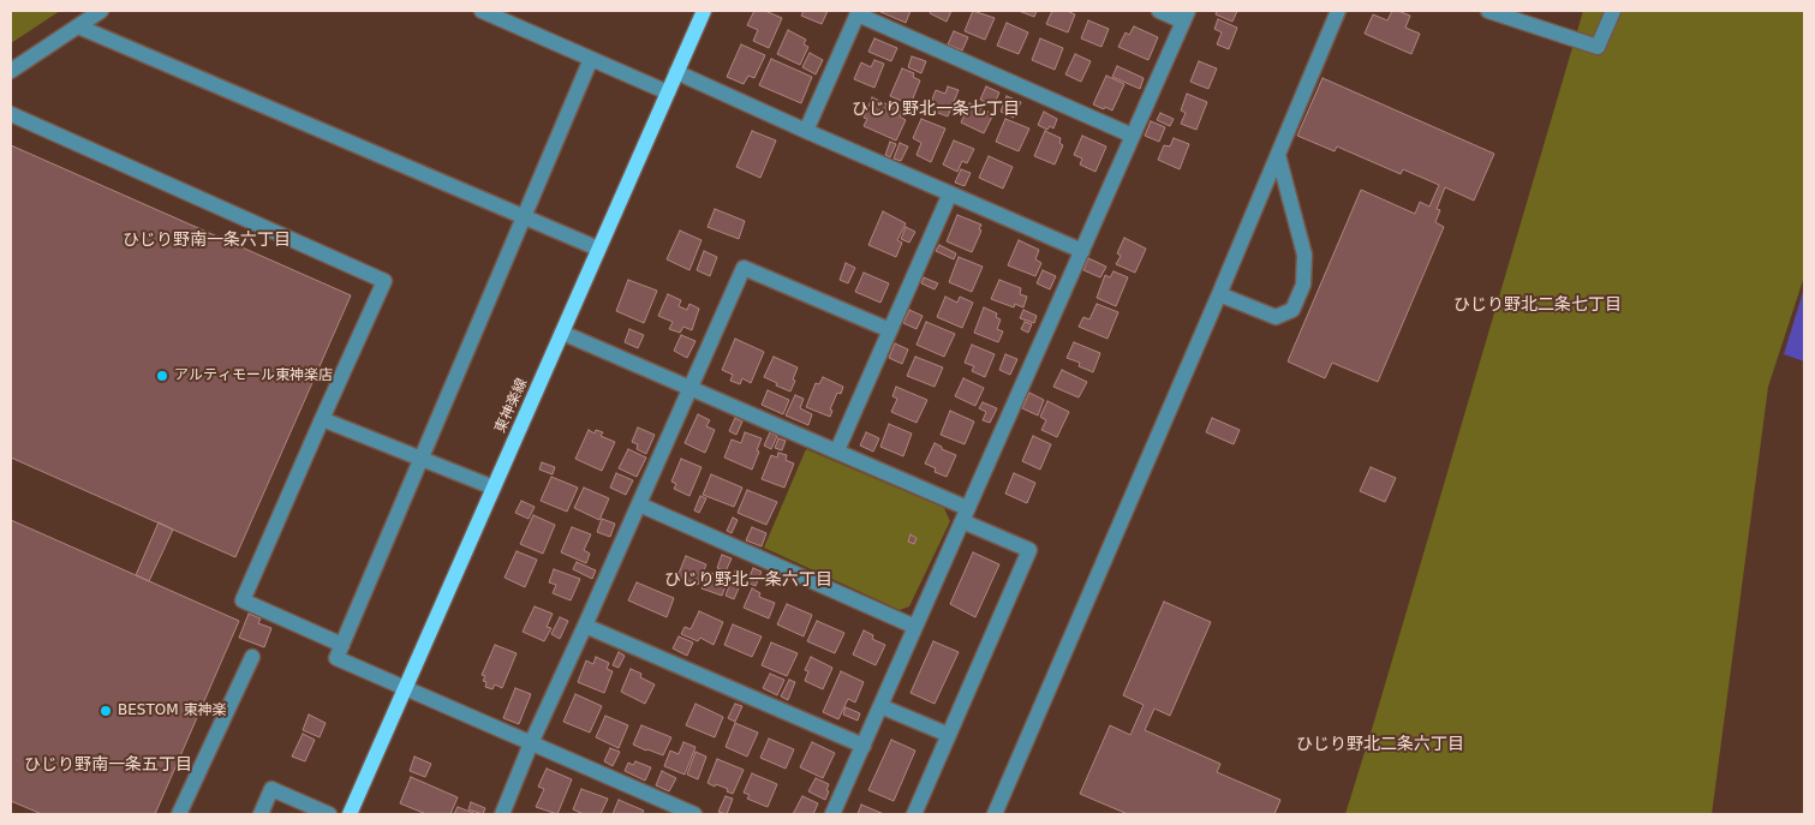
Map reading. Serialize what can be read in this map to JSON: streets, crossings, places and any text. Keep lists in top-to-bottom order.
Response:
{
  "streets": {
    "main road": ["東神楽線"]
  },
  "districts": [
    "ひじり野北一条七丁目",
    "ひじり野南一条六丁目",
    "ひじり野北二条七丁目",
    "ひじり野北一条六丁目",
    "ひじり野北二条六丁目",
    "ひじり野南一条五丁目"
  ],
  "places": ["アルティモール東神楽店", "BESTOM 東神楽"]
}
